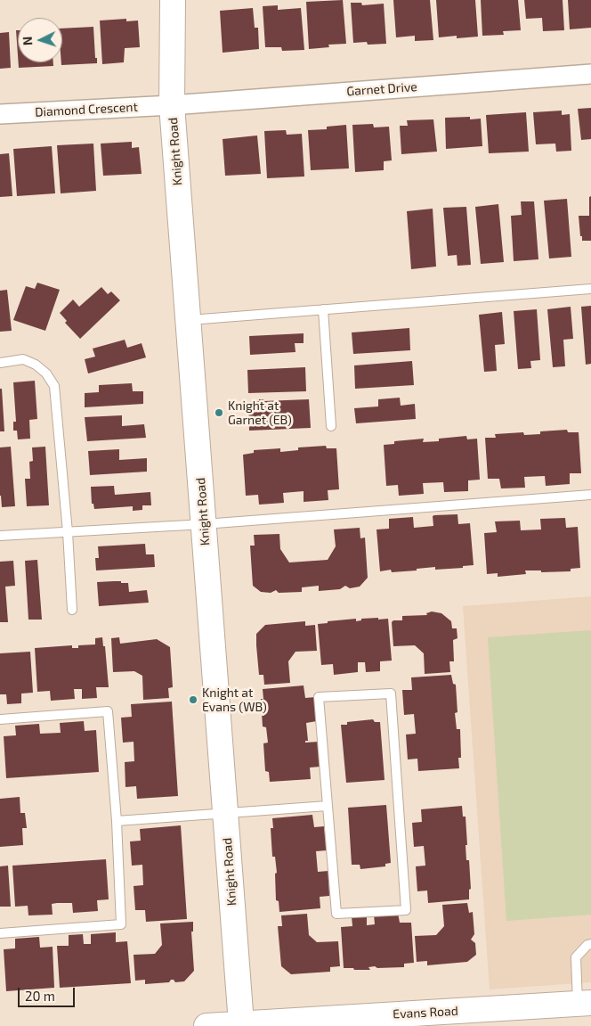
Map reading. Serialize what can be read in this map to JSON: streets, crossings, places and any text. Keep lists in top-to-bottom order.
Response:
{
  "streets": {
    "street": [
      "Garnet Drive",
      "Diamond Crescent",
      "Knight Road",
      "Evans Road"
    ]
  },
  "crossings": [
    ["Garnet Drive", "Diamond Crescent"],
    ["Garnet Drive", "Knight Road"],
    ["Diamond Crescent", "Knight Road"],
    ["Knight Road", "Evans Road"]
  ],
  "places": ["Knight at Garnet (EB)", "Knight at Evans (WB)"],
  "scale_bar": "20 m",
  "north": "left"
}
